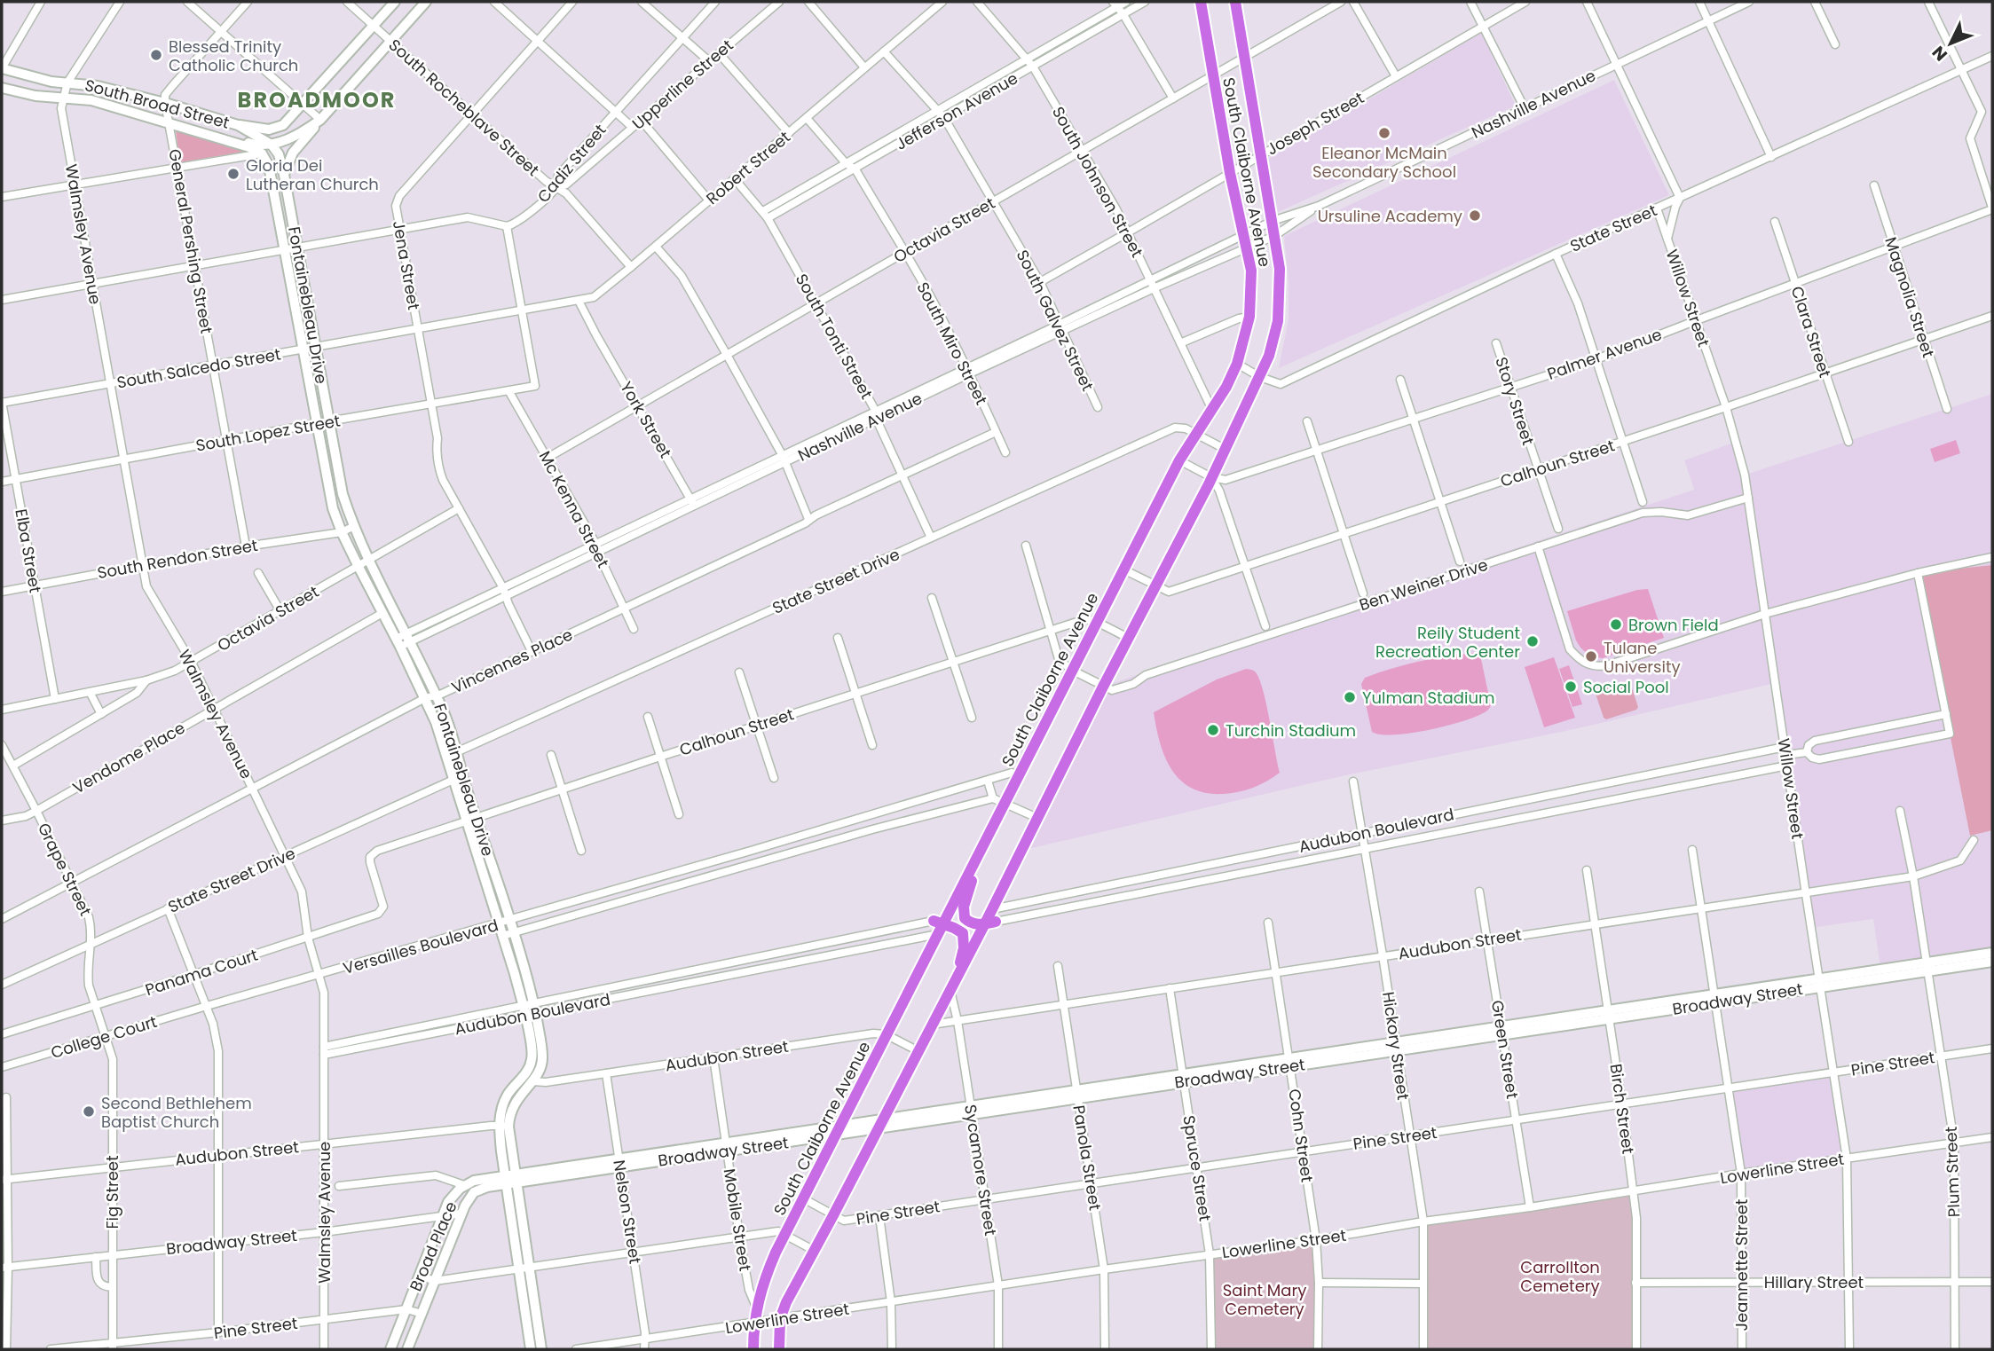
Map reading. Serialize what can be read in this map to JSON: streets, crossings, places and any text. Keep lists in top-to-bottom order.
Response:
{
  "streets": {
    "main road": ["South Claiborne Avenue"],
    "street": [
      "Upperline Street",
      "South Broad Street",
      "Nashville Avenue",
      "South Rocheblave Street",
      "Jefferson Avenue",
      "Joseph Street",
      "Cadiz Street",
      "Robert Street",
      "South Johnson Street",
      "State Street",
      "Octavia Street",
      "Walmsley Avenue",
      "General Pershing Street",
      "Jena Street",
      "Magnolia Street",
      "Willow Street",
      "Fontainebleau Drive",
      "South Galvez Street",
      "Clara Street",
      "South Tonti Street",
      "South Miro Street",
      "Palmer Avenue",
      "South Salcedo Street",
      "Story Street",
      "York Street",
      "South Lopez Street",
      "Calhoun Street",
      "Mc Kenna Street",
      "Elba Street",
      "South Rendon Street",
      "State Street Drive",
      "Ben Weiner Drive",
      "Vincennes Place",
      "Vendome Place",
      "Audubon Boulevard",
      "Grape Street",
      "Audubon Street",
      "Versailles Boulevard",
      "Panama Court",
      "Broadway Street",
      "College Court",
      "Hickory Street",
      "Green Street",
      "Pine Street",
      "Birch Street",
      "Cohn Street",
      "Panola Street",
      "Spruce Street",
      "Lowerline Street",
      "Sycamore Street",
      "Plum Street",
      "Fig Street",
      "Nelson Street",
      "Mobile Street",
      "Broad Place",
      "Jeannette Street",
      "Hillary Street"
    ]
  },
  "crossings": [
    ["Upperline Street", "South Rocheblave Street"],
    ["Upperline Street", "Cadiz Street"],
    ["South Broad Street", "Walmsley Avenue"],
    ["South Broad Street", "General Pershing Street"],
    ["South Broad Street", "Fontainebleau Drive"],
    ["Nashville Avenue", "South Claiborne Avenue"],
    ["Nashville Avenue", "South Johnson Street"],
    ["Nashville Avenue", "Jena Street"],
    ["Nashville Avenue", "Fontainebleau Drive"],
    ["Nashville Avenue", "South Galvez Street"],
    ["Nashville Avenue", "South Tonti Street"],
    ["Nashville Avenue", "South Miro Street"],
    ["Nashville Avenue", "York Street"],
    ["Nashville Avenue", "Mc Kenna Street"],
    ["South Rocheblave Street", "Cadiz Street"],
    ["South Rocheblave Street", "Robert Street"],
    ["South Rocheblave Street", "Jena Street"],
    ["Jefferson Avenue", "South Johnson Street"],
    ["Jefferson Avenue", "South Galvez Street"],
    ["Jefferson Avenue", "South Tonti Street"],
    ["Jefferson Avenue", "South Miro Street"],
    ["Joseph Street", "South Claiborne Avenue"],
    ["Joseph Street", "South Johnson Street"],
    ["Joseph Street", "South Galvez Street"],
    ["Robert Street", "South Galvez Street"],
    ["Robert Street", "South Tonti Street"],
    ["Robert Street", "South Miro Street"],
    ["Robert Street", "South Salcedo Street"],
    ["Robert Street", "York Street"],
    ["South Claiborne Avenue", "South Johnson Street"],
    ["South Claiborne Avenue", "State Street"],
    ["South Claiborne Avenue", "Octavia Street"],
    ["South Claiborne Avenue", "Palmer Avenue"],
    ["South Claiborne Avenue", "Calhoun Street"],
    ["South Claiborne Avenue", "State Street Drive"],
    ["South Claiborne Avenue", "Ben Weiner Drive"],
    ["South Claiborne Avenue", "Audubon Boulevard"],
    ["South Claiborne Avenue", "Audubon Street"],
    ["South Claiborne Avenue", "Versailles Boulevard"],
    ["South Claiborne Avenue", "Broadway Street"],
    ["South Claiborne Avenue", "Pine Street"],
    ["South Claiborne Avenue", "Lowerline Street"],
    ["South Claiborne Avenue", "Sycamore Street"],
    ["South Claiborne Avenue", "Mobile Street"],
    ["South Johnson Street", "Octavia Street"],
    ["State Street", "Willow Street"],
    ["Octavia Street", "Walmsley Avenue"],
    ["Octavia Street", "Jena Street"],
    ["Octavia Street", "Fontainebleau Drive"],
    ["Octavia Street", "South Galvez Street"],
    ["Octavia Street", "South Tonti Street"],
    ["Octavia Street", "South Miro Street"],
    ["Octavia Street", "York Street"],
    ["Octavia Street", "Mc Kenna Street"],
    ["Octavia Street", "Grape Street"],
    ["Walmsley Avenue", "South Salcedo Street"],
    ["Walmsley Avenue", "South Lopez Street"],
    ["Walmsley Avenue", "South Rendon Street"],
    ["Walmsley Avenue", "State Street Drive"],
    ["Walmsley Avenue", "Vincennes Place"],
    ["Walmsley Avenue", "Vendome Place"],
    ["Walmsley Avenue", "Audubon Boulevard"],
    ["Walmsley Avenue", "Audubon Street"],
    ["Walmsley Avenue", "Versailles Boulevard"],
    ["Walmsley Avenue", "Panama Court"],
    ["Walmsley Avenue", "Broadway Street"],
    ["Walmsley Avenue", "Pine Street"],
    ["General Pershing Street", "South Salcedo Street"],
    ["General Pershing Street", "South Lopez Street"],
    ["General Pershing Street", "South Rendon Street"],
    ["Jena Street", "South Salcedo Street"],
    ["Jena Street", "South Lopez Street"],
    ["Jena Street", "Vincennes Place"],
    ["Magnolia Street", "Palmer Avenue"],
    ["Magnolia Street", "Calhoun Street"],
    ["Willow Street", "Palmer Avenue"],
    ["Willow Street", "Calhoun Street"],
    ["Willow Street", "Ben Weiner Drive"],
    ["Willow Street", "Audubon Boulevard"],
    ["Willow Street", "Audubon Street"],
    ["Willow Street", "Broadway Street"],
    ["Willow Street", "Pine Street"],
    ["Willow Street", "Lowerline Street"],
    ["Willow Street", "Hillary Street"],
    ["Fontainebleau Drive", "South Salcedo Street"],
    ["Fontainebleau Drive", "South Lopez Street"],
    ["Fontainebleau Drive", "Calhoun Street"],
    ["Fontainebleau Drive", "South Rendon Street"],
    ["Fontainebleau Drive", "State Street Drive"],
    ["Fontainebleau Drive", "Vincennes Place"],
    ["Fontainebleau Drive", "Vendome Place"],
    ["Fontainebleau Drive", "Audubon Boulevard"],
    ["Fontainebleau Drive", "Audubon Street"],
    ["Fontainebleau Drive", "Versailles Boulevard"],
    ["Fontainebleau Drive", "Broadway Street"],
    ["Fontainebleau Drive", "Broad Place"],
    ["Clara Street", "Palmer Avenue"],
    ["Clara Street", "Calhoun Street"],
    ["South Tonti Street", "State Street Drive"],
    ["South Tonti Street", "Vincennes Place"],
    ["South Miro Street", "Vincennes Place"],
    ["Palmer Avenue", "Story Street"],
    ["South Salcedo Street", "York Street"],
    ["South Salcedo Street", "South Lopez Street"],
    ["South Salcedo Street", "Elba Street"],
    ["Story Street", "Calhoun Street"],
    ["South Lopez Street", "Mc Kenna Street"],
    ["South Lopez Street", "Elba Street"],
    ["Calhoun Street", "Panama Court"],
    ["Mc Kenna Street", "Vincennes Place"],
    ["Elba Street", "South Rendon Street"],
    ["State Street Drive", "Grape Street"],
    ["Vincennes Place", "Grape Street"],
    ["Vendome Place", "Grape Street"],
    ["Audubon Boulevard", "Hickory Street"],
    ["Grape Street", "Panama Court"],
    ["Grape Street", "College Court"],
    ["Grape Street", "Fig Street"],
    ["Audubon Street", "Hickory Street"],
    ["Audubon Street", "Green Street"],
    ["Audubon Street", "Birch Street"],
    ["Audubon Street", "Cohn Street"],
    ["Audubon Street", "Panola Street"],
    ["Audubon Street", "Spruce Street"],
    ["Audubon Street", "Sycamore Street"],
    ["Audubon Street", "Plum Street"],
    ["Audubon Street", "Fig Street"],
    ["Audubon Street", "Nelson Street"],
    ["Audubon Street", "Mobile Street"],
    ["Audubon Street", "Jeannette Street"],
    ["Versailles Boulevard", "College Court"],
    ["Broadway Street", "Hickory Street"],
    ["Broadway Street", "Green Street"],
    ["Broadway Street", "Birch Street"],
    ["Broadway Street", "Cohn Street"],
    ["Broadway Street", "Panola Street"],
    ["Broadway Street", "Spruce Street"],
    ["Broadway Street", "Sycamore Street"],
    ["Broadway Street", "Plum Street"],
    ["Broadway Street", "Fig Street"],
    ["Broadway Street", "Nelson Street"],
    ["Broadway Street", "Mobile Street"],
    ["Broadway Street", "Broad Place"],
    ["Broadway Street", "Jeannette Street"],
    ["College Court", "Fig Street"],
    ["Hickory Street", "Pine Street"],
    ["Hickory Street", "Lowerline Street"],
    ["Green Street", "Pine Street"],
    ["Green Street", "Lowerline Street"],
    ["Pine Street", "Birch Street"],
    ["Pine Street", "Cohn Street"],
    ["Pine Street", "Panola Street"],
    ["Pine Street", "Spruce Street"],
    ["Pine Street", "Sycamore Street"],
    ["Pine Street", "Plum Street"],
    ["Pine Street", "Fig Street"],
    ["Pine Street", "Broad Place"],
    ["Pine Street", "Jeannette Street"],
    ["Birch Street", "Lowerline Street"],
    ["Birch Street", "Hillary Street"],
    ["Cohn Street", "Lowerline Street"],
    ["Panola Street", "Lowerline Street"],
    ["Spruce Street", "Lowerline Street"],
    ["Lowerline Street", "Sycamore Street"],
    ["Lowerline Street", "Plum Street"],
    ["Lowerline Street", "Nelson Street"],
    ["Lowerline Street", "Jeannette Street"],
    ["Plum Street", "Hillary Street"],
    ["Jeannette Street", "Hillary Street"]
  ],
  "districts": ["BROADMOOR"],
  "parks": ["Carrollton Cemetery", "Saint Mary Cemetery"],
  "places": [
    "Blessed Trinity Catholic Church",
    "Eleanor McMain Secondary School",
    "Gloria Dei Lutheran Church",
    "Ursuline Academy",
    "Brown Field",
    "Reily Student Recreation Center",
    "Tulane University",
    "Social Pool",
    "Yulman Stadium",
    "Turchin Stadium",
    "Second Bethlehem Baptist Church"
  ],
  "north": "bottom left"
}
